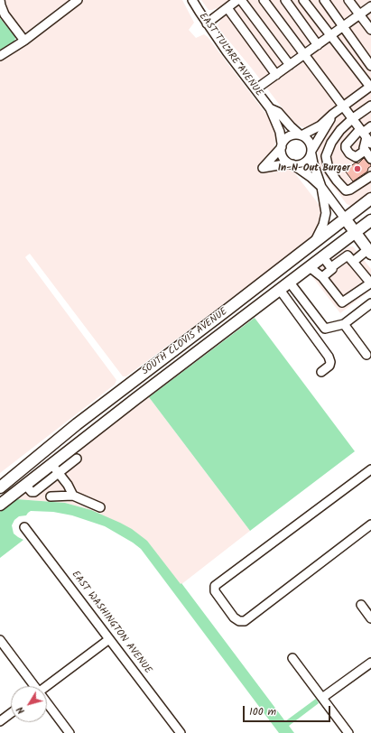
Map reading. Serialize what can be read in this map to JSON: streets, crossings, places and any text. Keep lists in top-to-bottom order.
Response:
{
  "streets": {
    "main road": ["EAST TULARE AVENUE", "SOUTH CLOVIS AVENUE"],
    "street": ["EAST WASHINGTON AVENUE"]
  },
  "crossings": [
    ["EAST TULARE AVENUE", "SOUTH CLOVIS AVENUE"]
  ],
  "places": ["In-N-Out Burger"],
  "scale_bar": "100 m",
  "north": "bottom left"
}
